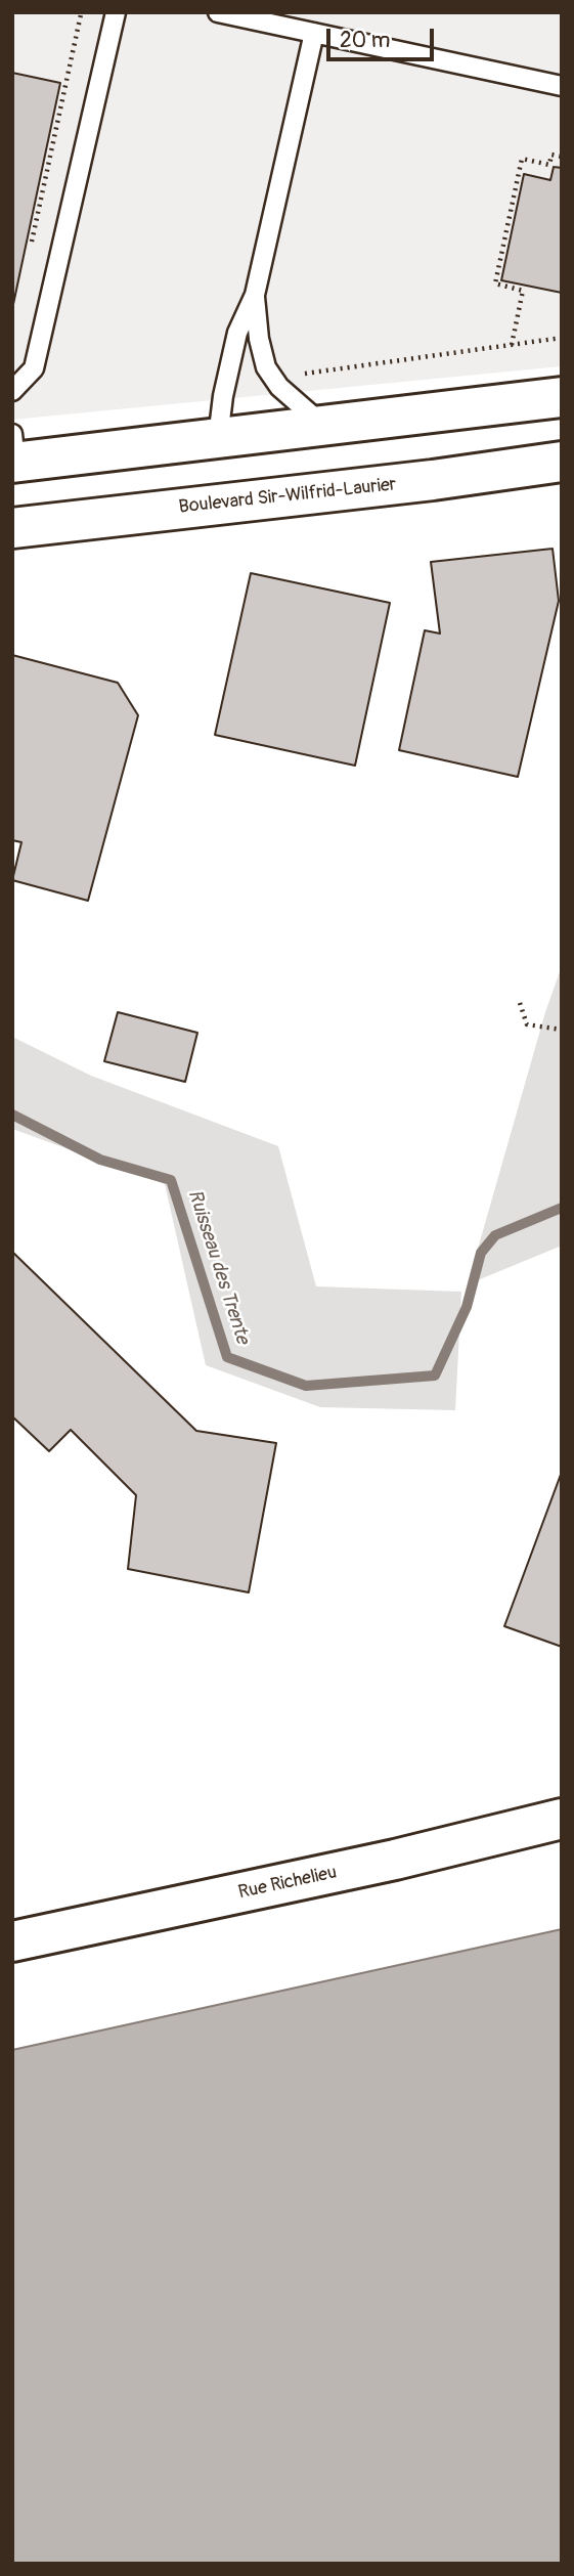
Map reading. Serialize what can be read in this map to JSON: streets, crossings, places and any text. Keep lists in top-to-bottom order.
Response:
{
  "streets": {
    "main road": ["Boulevard Sir-Wilfrid-Laurier", "Rue Richelieu"]
  },
  "water": ["Ruisseau des Trente"],
  "scale_bar": "20 m"
}
